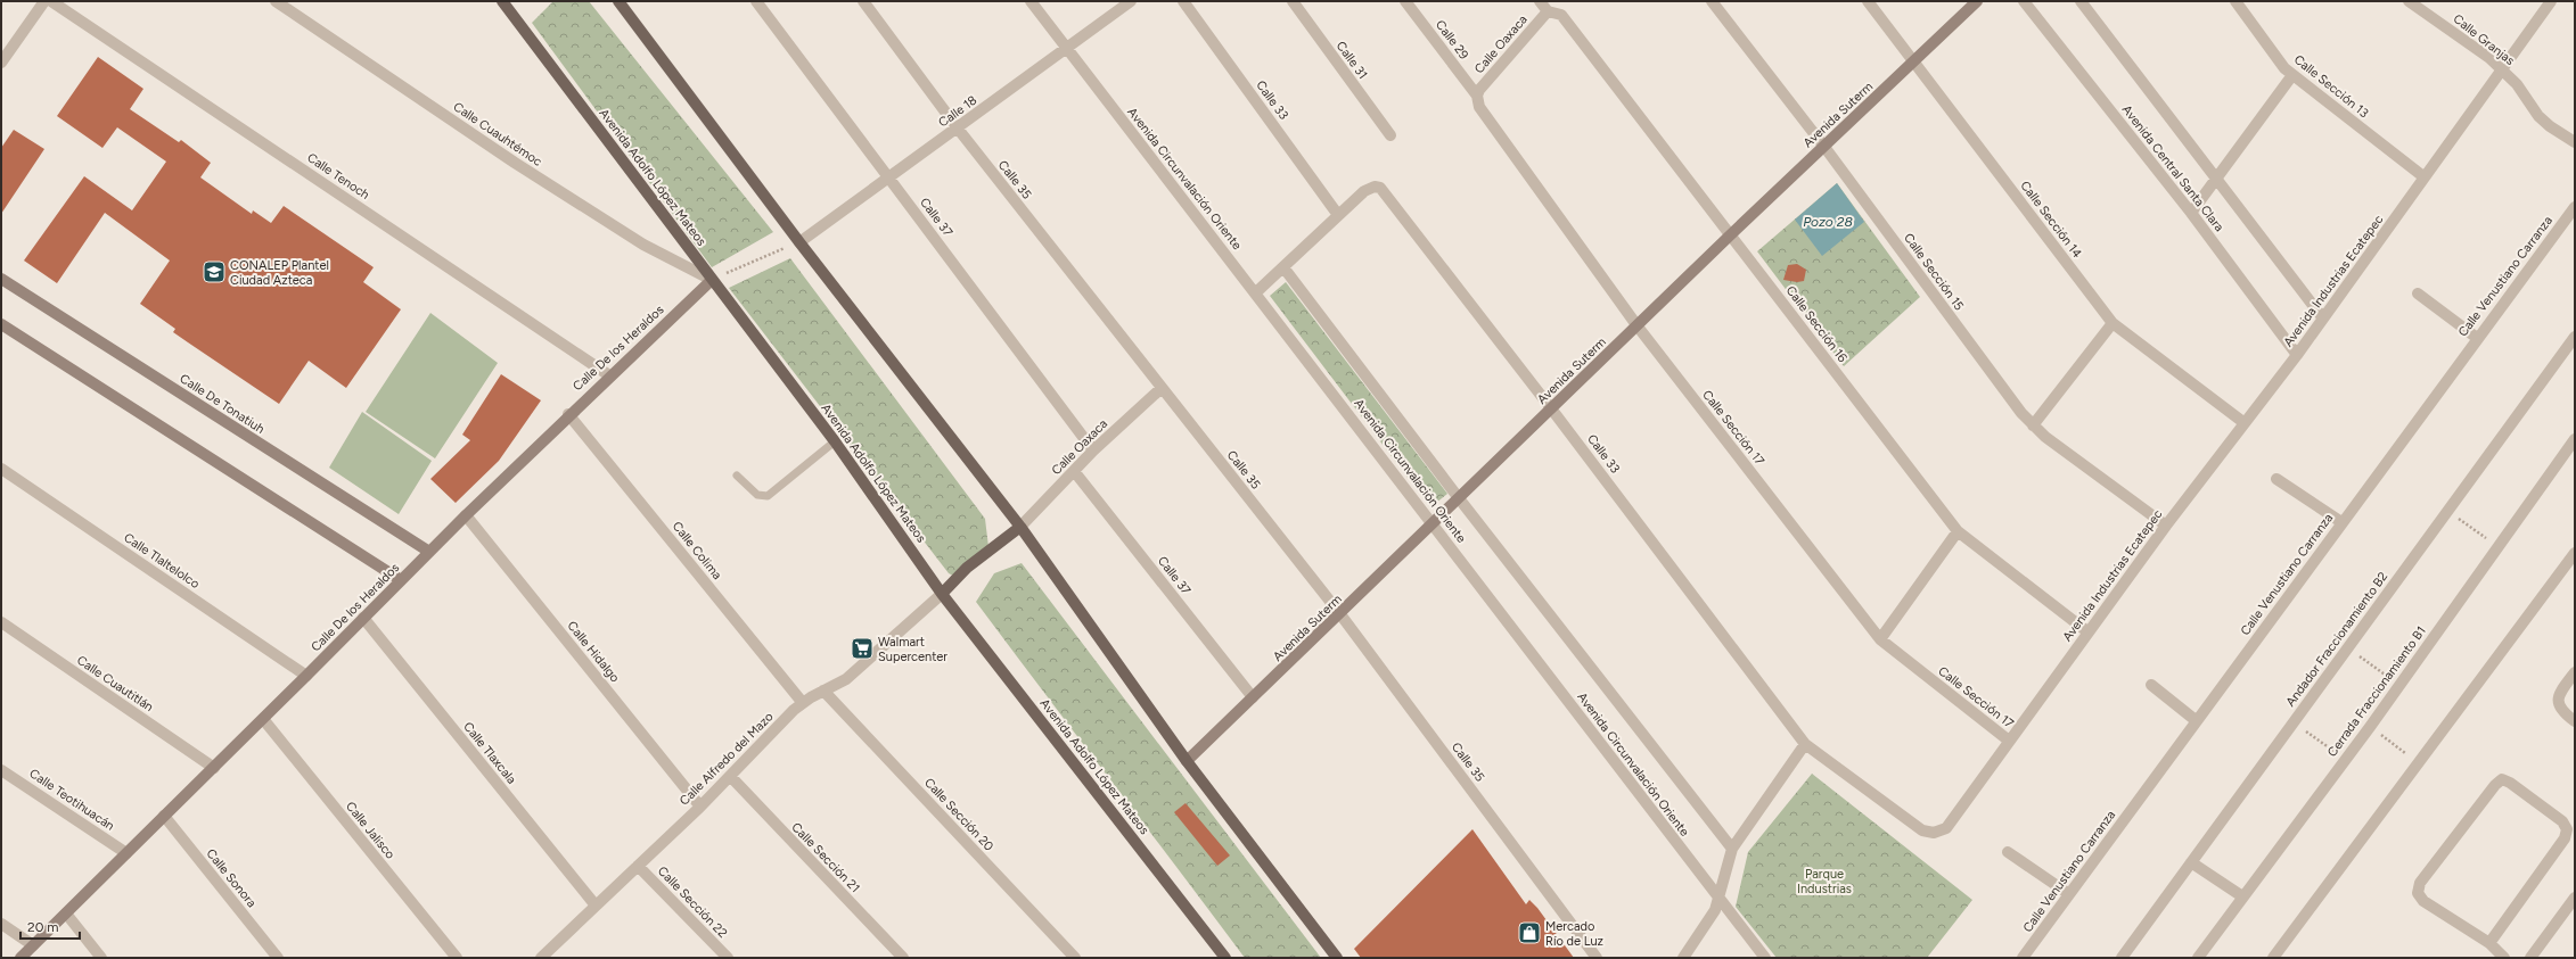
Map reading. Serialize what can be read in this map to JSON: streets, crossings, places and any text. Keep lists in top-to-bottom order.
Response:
{
  "streets": {
    "main road": ["Avenida Adolfo López Mateos"],
    "street": [
      "Calle 29",
      "Calle Granjas",
      "Calle Oaxaca",
      "Calle 31",
      "Calle Sección 13",
      "Calle 33",
      "Calle 18",
      "Avenida Suterm",
      "Calle Cuauhtémoc",
      "Avenida Central Santa Clara",
      "Calle Tenoch",
      "Avenida Circunvalación Oriente",
      "Calle 35",
      "Calle 37",
      "Calle Sección 14",
      "Calle Sección 15",
      "Calle Venustiano Carranza",
      "Avenida Industrias Ecatepec",
      "Calle Sección 16",
      "Calle De los Heraldos",
      "Calle De Tonatiuh",
      "Calle Sección 17",
      "Calle Colima",
      "Calle Tlaltelolco",
      "Andador Fraccionamiento B2",
      "Calle Hidalgo",
      "Calle Cuautitlán",
      "Cerrada Fraccionamiento B1",
      "Calle Tlaxcala",
      "Calle Alfredo del Mazo",
      "Calle Teotihuacán",
      "Calle Sección 20",
      "Calle Jalisco",
      "Calle Sección 21",
      "Calle Sonora",
      "Calle Sección 22"
    ]
  },
  "crossings": [
    ["Calle 29", "Calle Oaxaca"],
    ["Calle 29", "Calle Sección 17"],
    ["Calle Granjas", "Avenida Industrias Ecatepec"],
    ["Calle Oaxaca", "Calle 35"],
    ["Calle Oaxaca", "Calle 37"],
    ["Calle Oaxaca", "Calle Sección 16"],
    ["Calle Oaxaca", "Calle Sección 17"],
    ["Calle Sección 13", "Avenida Industrias Ecatepec"],
    ["Calle 33", "Avenida Suterm"],
    ["Calle 33", "Avenida Industrias Ecatepec"],
    ["Calle 18", "Avenida Circunvalación Oriente"],
    ["Calle 18", "Calle 35"],
    ["Calle 18", "Calle 37"],
    ["Avenida Suterm", "Avenida Circunvalación Oriente"],
    ["Avenida Suterm", "Calle 35"],
    ["Avenida Suterm", "Calle 37"],
    ["Avenida Suterm", "Calle Sección 14"],
    ["Avenida Suterm", "Calle Sección 15"],
    ["Avenida Suterm", "Calle Sección 16"],
    ["Avenida Suterm", "Calle Sección 17"],
    ["Calle Cuauhtémoc", "Avenida Adolfo López Mateos"],
    ["Calle Cuauhtémoc", "Calle De los Heraldos"],
    ["Avenida Central Santa Clara", "Avenida Industrias Ecatepec"],
    ["Calle Tenoch", "Calle De los Heraldos"],
    ["Avenida Adolfo López Mateos", "Calle De los Heraldos"],
    ["Avenida Adolfo López Mateos", "Calle Alfredo del Mazo"],
    ["Calle Sección 14", "Avenida Industrias Ecatepec"],
    ["Calle Sección 15", "Avenida Industrias Ecatepec"],
    ["Avenida Industrias Ecatepec", "Calle Sección 16"],
    ["Avenida Industrias Ecatepec", "Calle Sección 17"],
    ["Calle De los Heraldos", "Calle De Tonatiuh"],
    ["Calle De los Heraldos", "Calle Colima"],
    ["Calle De los Heraldos", "Calle Tlaltelolco"],
    ["Calle De los Heraldos", "Calle Hidalgo"],
    ["Calle De los Heraldos", "Calle Cuautitlán"],
    ["Calle De los Heraldos", "Calle Tlaxcala"],
    ["Calle De los Heraldos", "Calle Teotihuacán"],
    ["Calle De los Heraldos", "Calle Jalisco"],
    ["Calle De los Heraldos", "Calle Sonora"],
    ["Calle Colima", "Calle Alfredo del Mazo"],
    ["Calle Hidalgo", "Calle Alfredo del Mazo"],
    ["Calle Tlaxcala", "Calle Alfredo del Mazo"],
    ["Calle Alfredo del Mazo", "Calle Sección 20"],
    ["Calle Alfredo del Mazo", "Calle Sección 21"],
    ["Calle Alfredo del Mazo", "Calle Sección 22"]
  ],
  "water": ["Pozo 28"],
  "parks": ["Parque Industrias"],
  "places": {
    "school or university": ["CONALEP Plantel Ciudad Azteca"],
    "supermarket": ["Walmart Supercenter"],
    "shop": ["Mercado Río de Luz"]
  },
  "scale_bar": "20 m"
}
